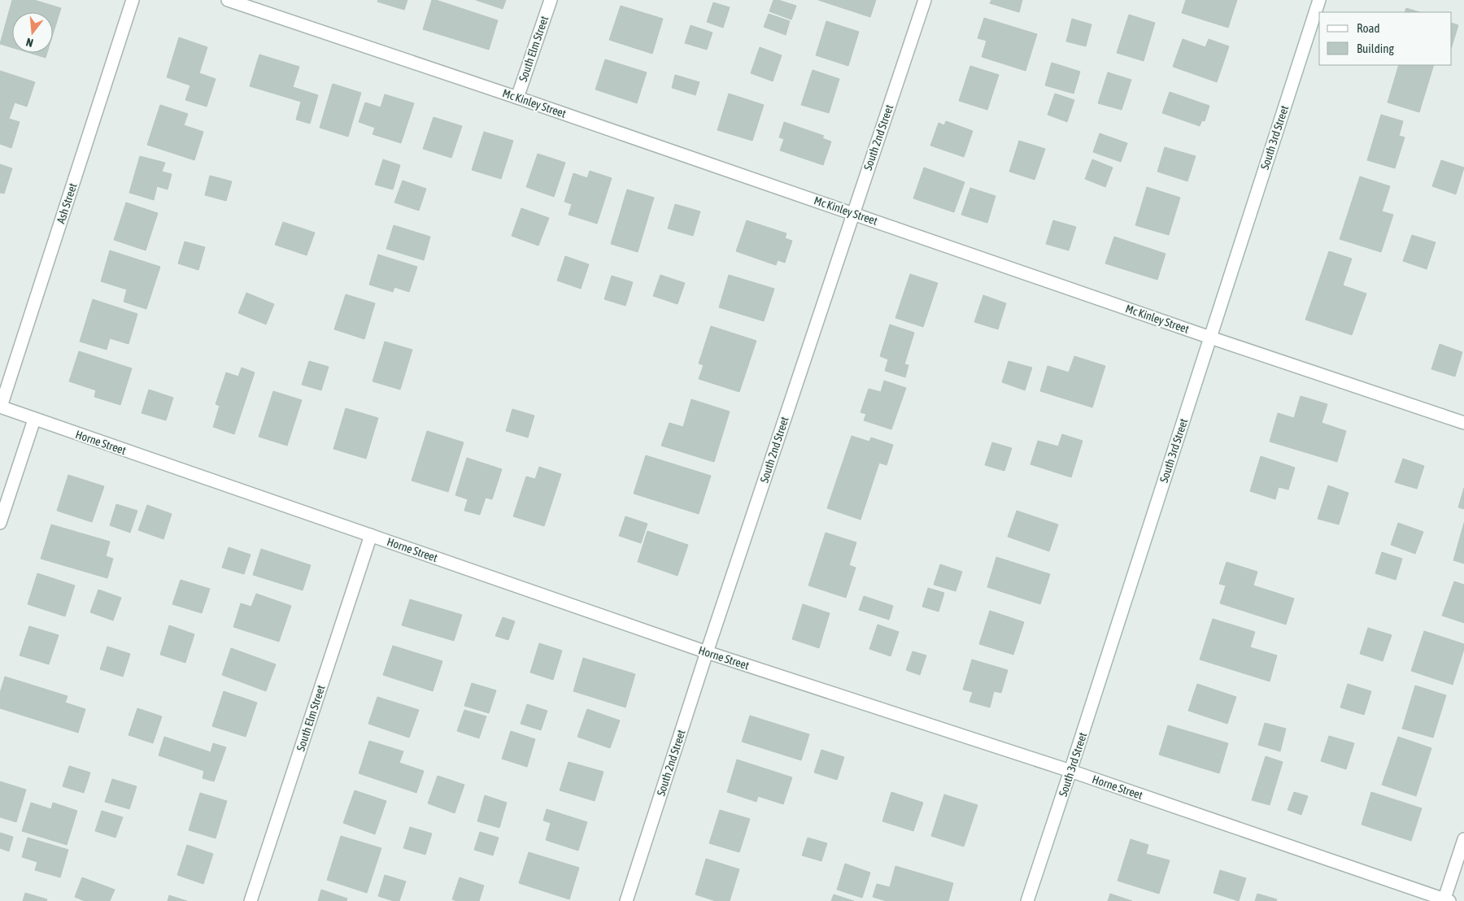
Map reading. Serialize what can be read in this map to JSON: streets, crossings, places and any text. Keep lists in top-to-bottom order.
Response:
{
  "streets": {
    "street": [
      "South Elm Street",
      "Mc Kinley Street",
      "South 2nd Street",
      "South 3rd Street",
      "Ash Street",
      "Horne Street"
    ]
  },
  "crossings": [
    ["South Elm Street", "Mc Kinley Street"],
    ["South Elm Street", "Horne Street"],
    ["Mc Kinley Street", "South 2nd Street"],
    ["Mc Kinley Street", "South 3rd Street"],
    ["South 2nd Street", "Horne Street"],
    ["South 3rd Street", "Horne Street"],
    ["Ash Street", "Horne Street"]
  ],
  "legend": ["Road", "Building"],
  "north": "bottom"
}
